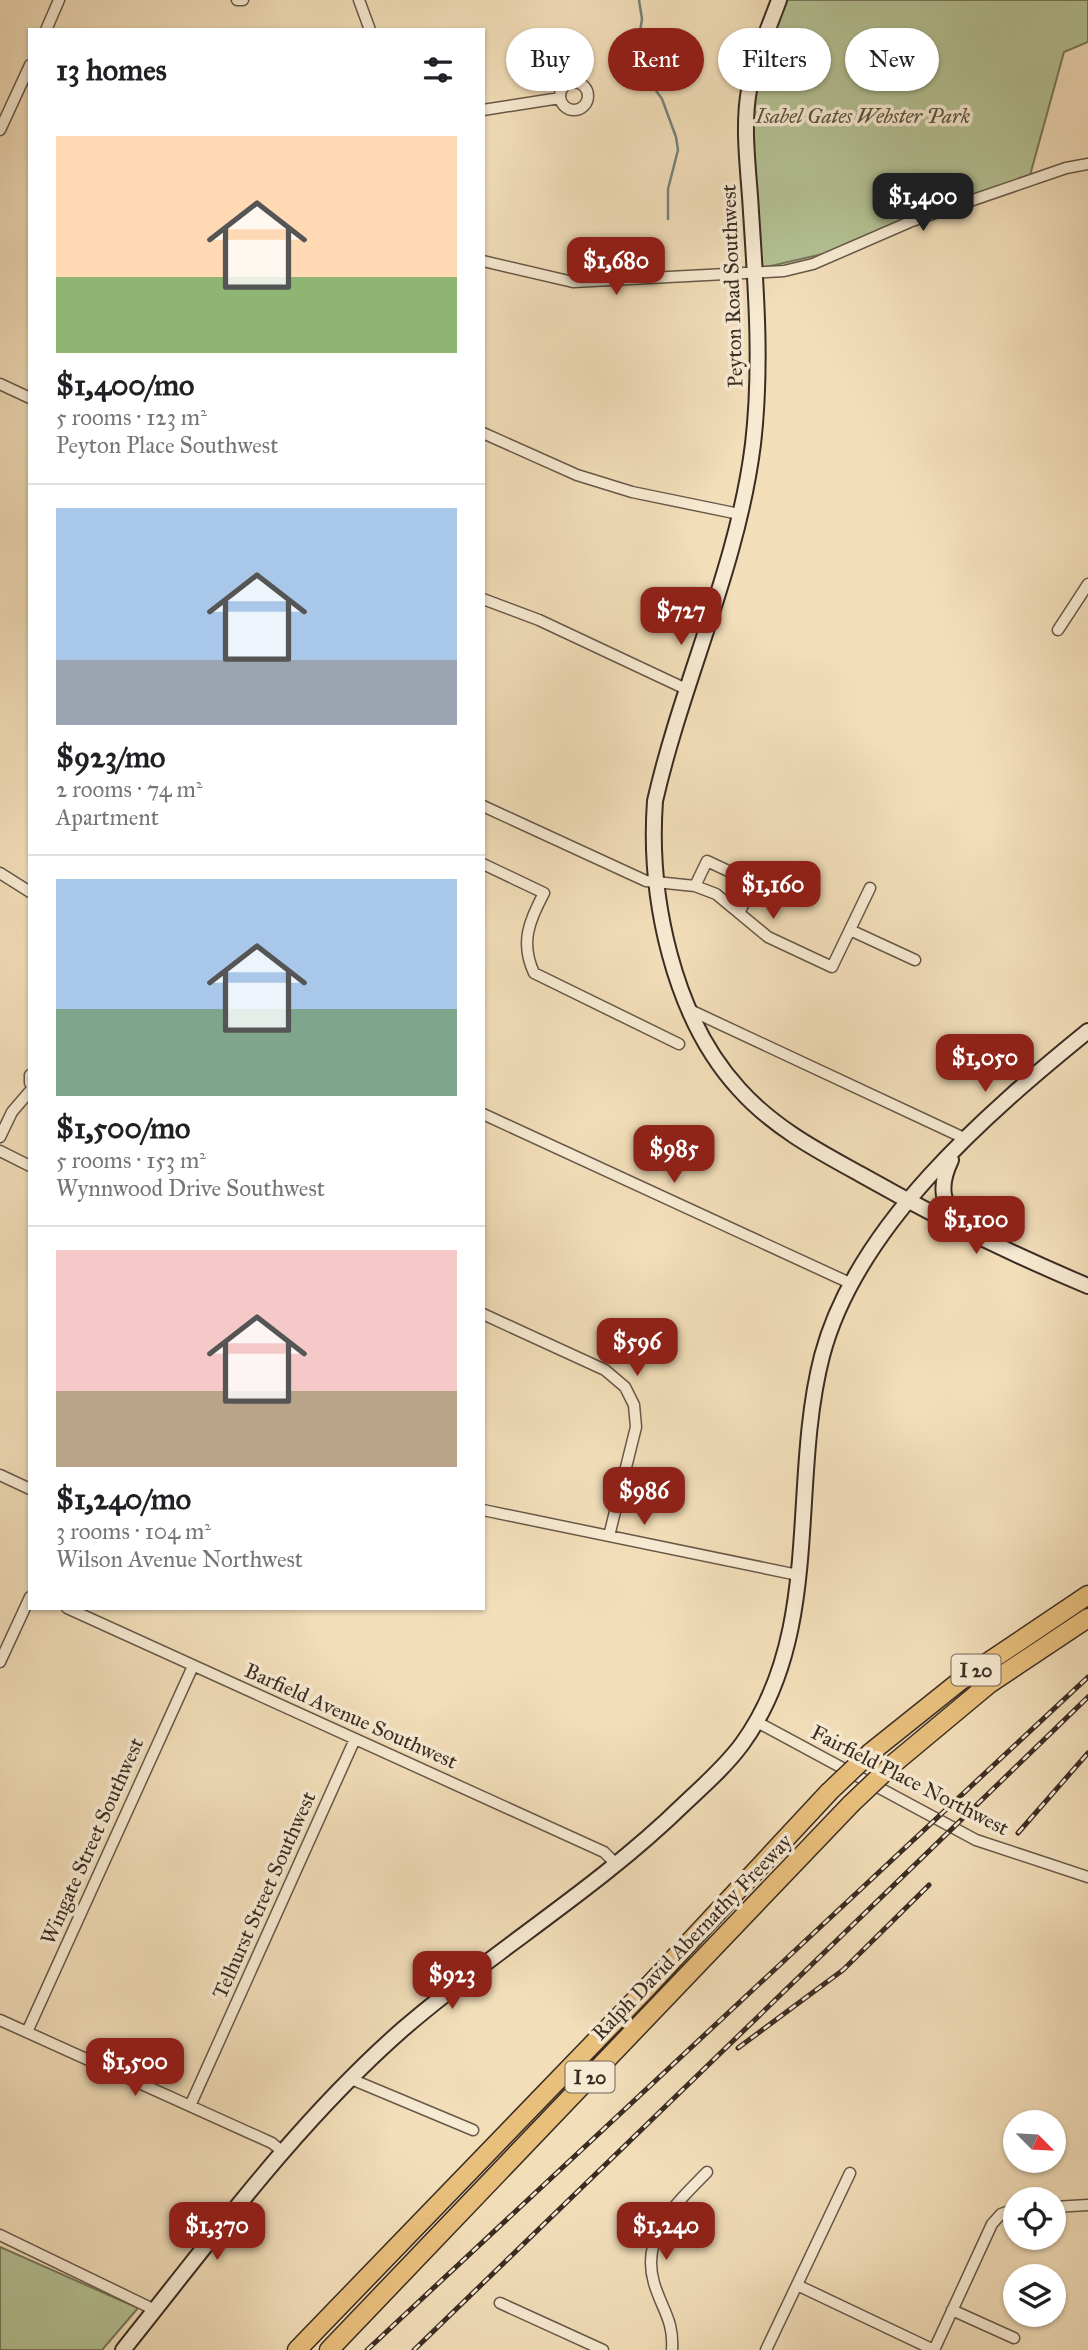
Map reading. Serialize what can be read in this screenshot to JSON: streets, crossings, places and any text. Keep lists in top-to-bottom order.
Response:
{
  "streets": {
    "highway": ["I 20", "Ralph David Abernathy Freeway"],
    "main road": ["Peyton Road Southwest"],
    "street": [
      "Barfield Avenue Southwest",
      "Fairfield Place Northwest",
      "Wingate Street Southwest",
      "Telhurst Street Southwest"
    ]
  },
  "crossings": [
    ["Barfield Avenue Southwest", "Wingate Street Southwest"],
    ["Barfield Avenue Southwest", "Telhurst Street Southwest"]
  ],
  "parks": ["Isabel Gates Webster Park"],
  "north": "bottom right",
  "page": {
    "chip": [
      "Buy",
      "Rent",
      "Filters",
      "New"
    ],
    "heading": "13 homes",
    "list": [
      {
        "name": "$1,400/mo",
        "note": "5 rooms · 123 m² · Peyton Place Southwest"
      },
      {
        "name": "$923/mo",
        "note": "2 rooms · 74 m² · Apartment"
      },
      {
        "name": "$1,500/mo",
        "note": "5 rooms · 153 m² · Wynnwood Drive Southwest"
      },
      {
        "name": "$1,240/mo",
        "note": "3 rooms · 104 m² · Wilson Avenue Northwest"
      }
    ],
    "price": [
      "$1,400",
      "$1,680",
      "$727",
      "$1,160",
      "$1,050",
      "$985",
      "$1,100",
      "$596",
      "$986",
      "$923",
      "$1,500",
      "$1,370",
      "$1,240"
    ]
  }
}
